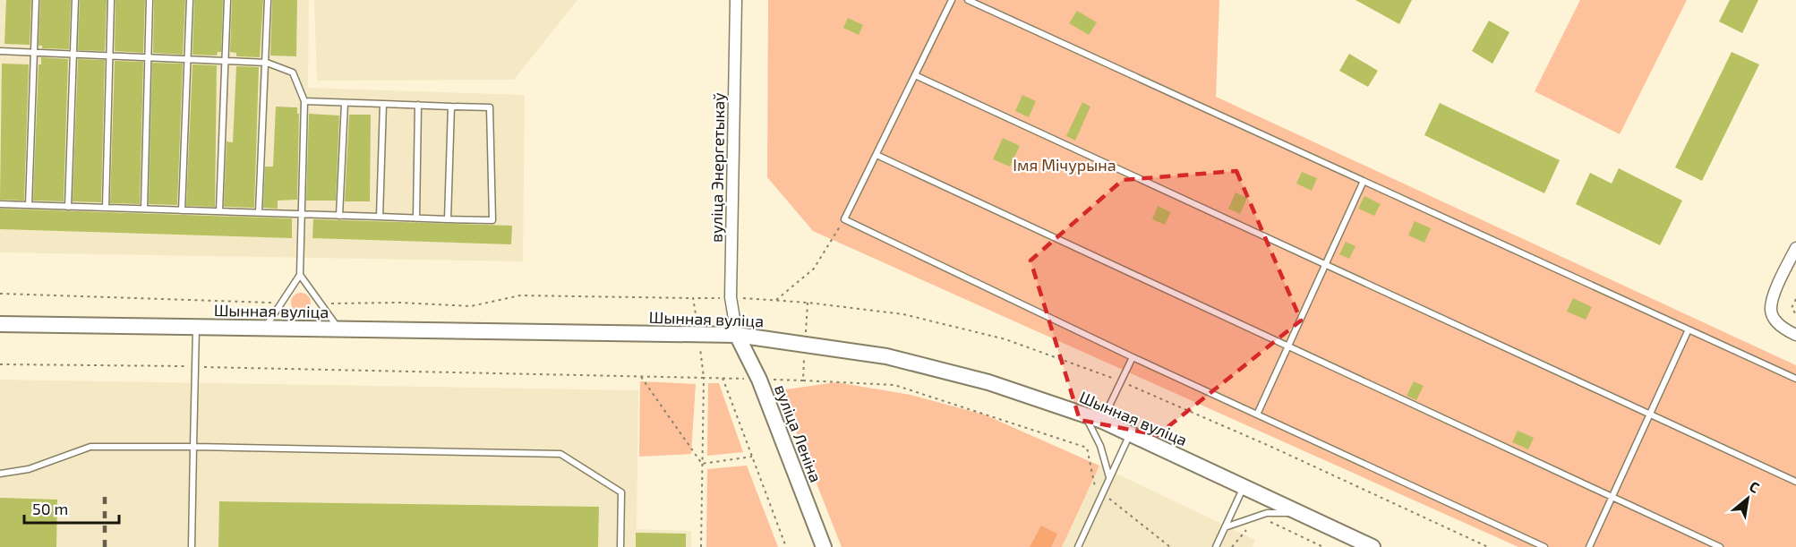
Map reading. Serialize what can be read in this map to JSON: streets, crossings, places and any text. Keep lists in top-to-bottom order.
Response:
{
  "streets": {
    "main road": ["Шынная вуліца", "вуліца Леніна"],
    "street": ["вуліца Энергетыкаў"]
  },
  "crossings": [
    ["вуліца Энергетыкаў", "Шынная вуліца"],
    ["вуліца Энергетыкаў", "вуліца Леніна"],
    ["Шынная вуліца", "вуліца Леніна"]
  ],
  "parks": ["Імя Мічурына"],
  "scale_bar": "50 m",
  "north": "top right"
}
